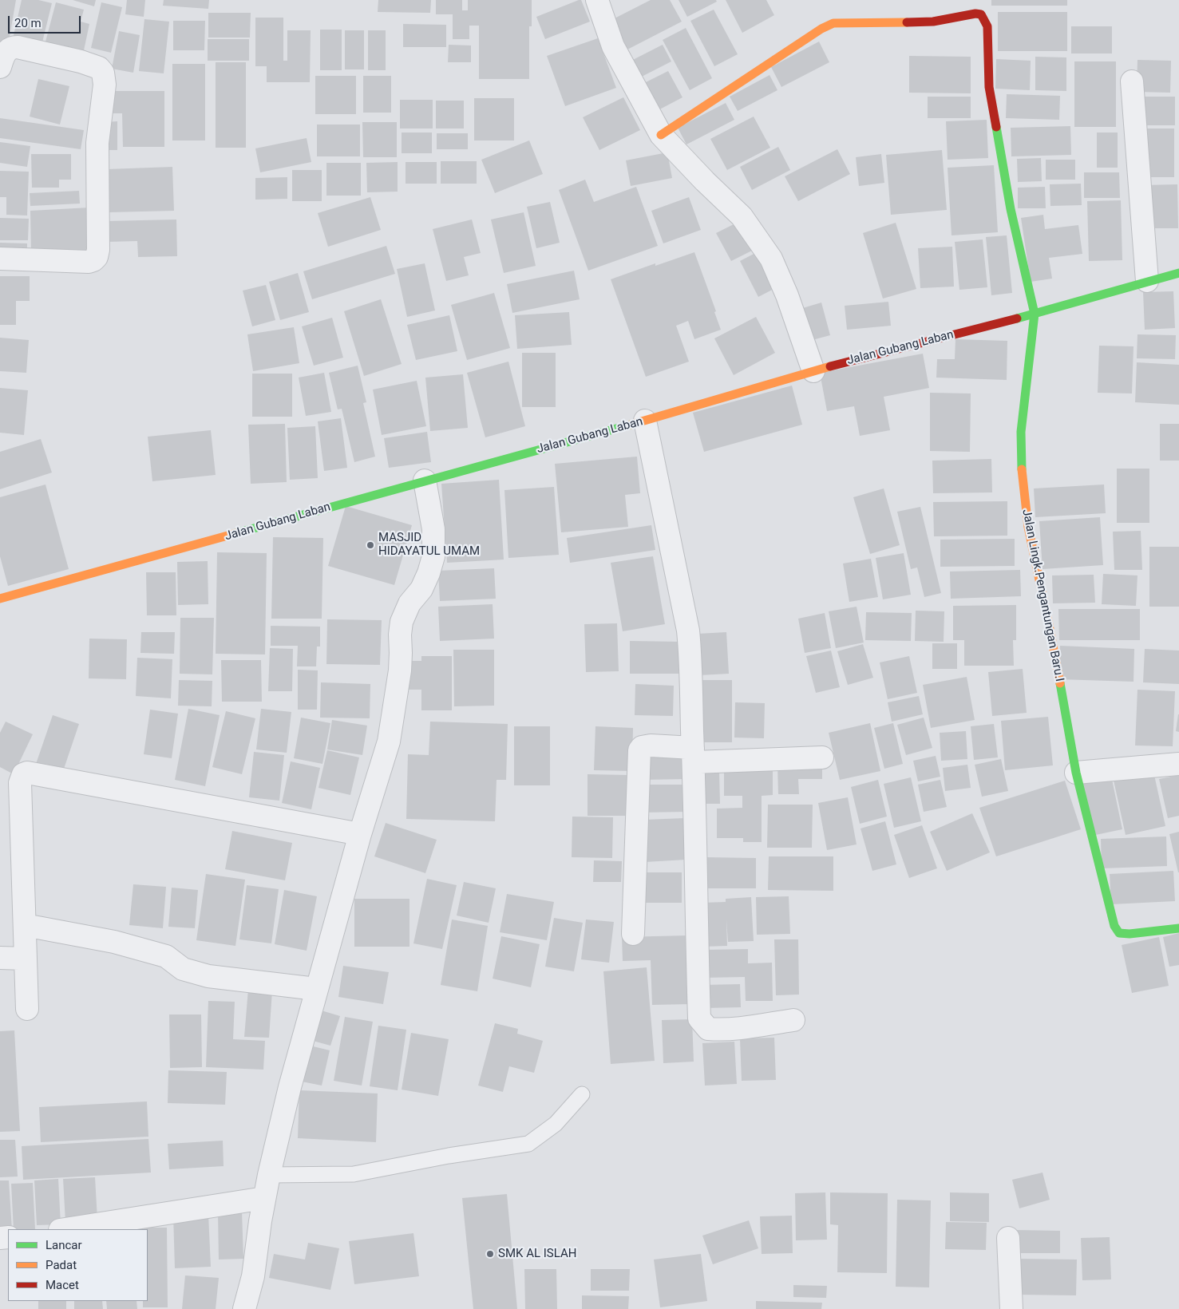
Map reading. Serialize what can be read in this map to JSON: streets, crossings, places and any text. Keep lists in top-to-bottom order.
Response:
{
  "streets": {
    "street": ["Jalan Gubang Laban", "Jalan Lingk.Pengantungan Baru.I"]
  },
  "crossings": [
    ["Jalan Gubang Laban", "Jalan Lingk.Pengantungan Baru.I"]
  ],
  "places": ["MASJID HIDAYATUL UMAM", "SMK AL ISLAH"],
  "legend": ["Lancar", "Padat", "Macet"],
  "scale_bar": "20 m"
}
